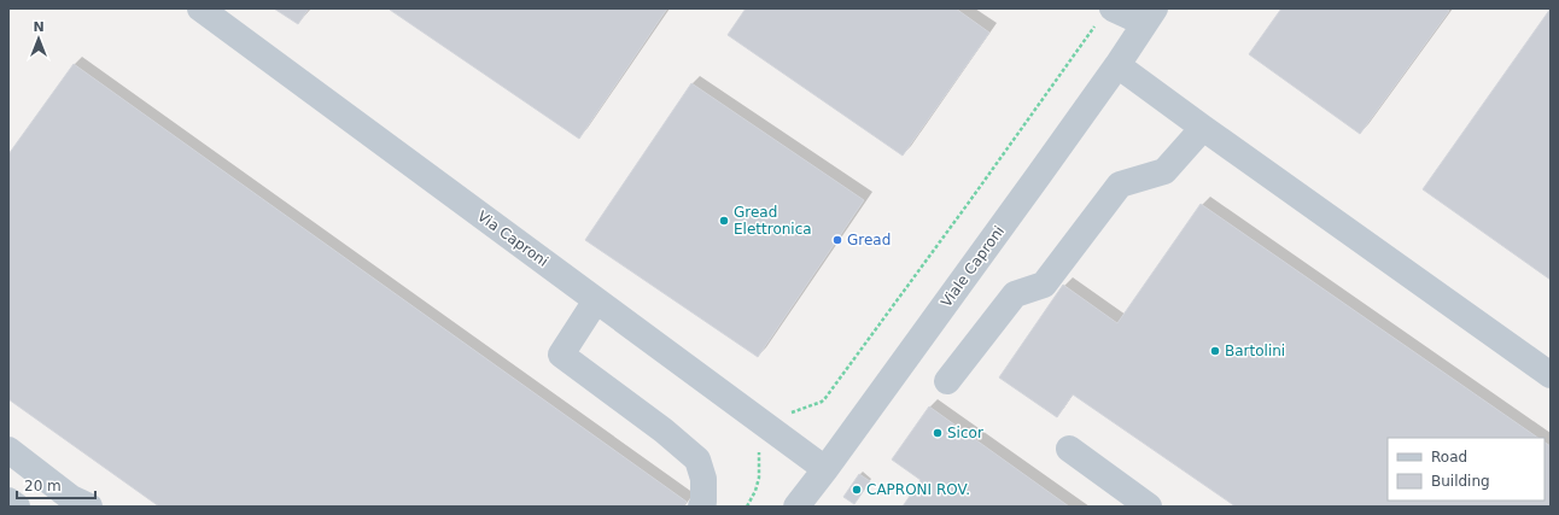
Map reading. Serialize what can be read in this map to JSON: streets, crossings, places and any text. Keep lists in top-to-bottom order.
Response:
{
  "streets": {
    "street": ["Via Caproni", "Viale Caproni"]
  },
  "crossings": [
    ["Via Caproni", "Viale Caproni"]
  ],
  "places": [
    "Gread Elettronica",
    "Gread",
    "Bartolini",
    "Sicor",
    "CAPRONI ROV."
  ],
  "legend": ["Road", "Building"],
  "scale_bar": "20 m",
  "north": "top"
}
